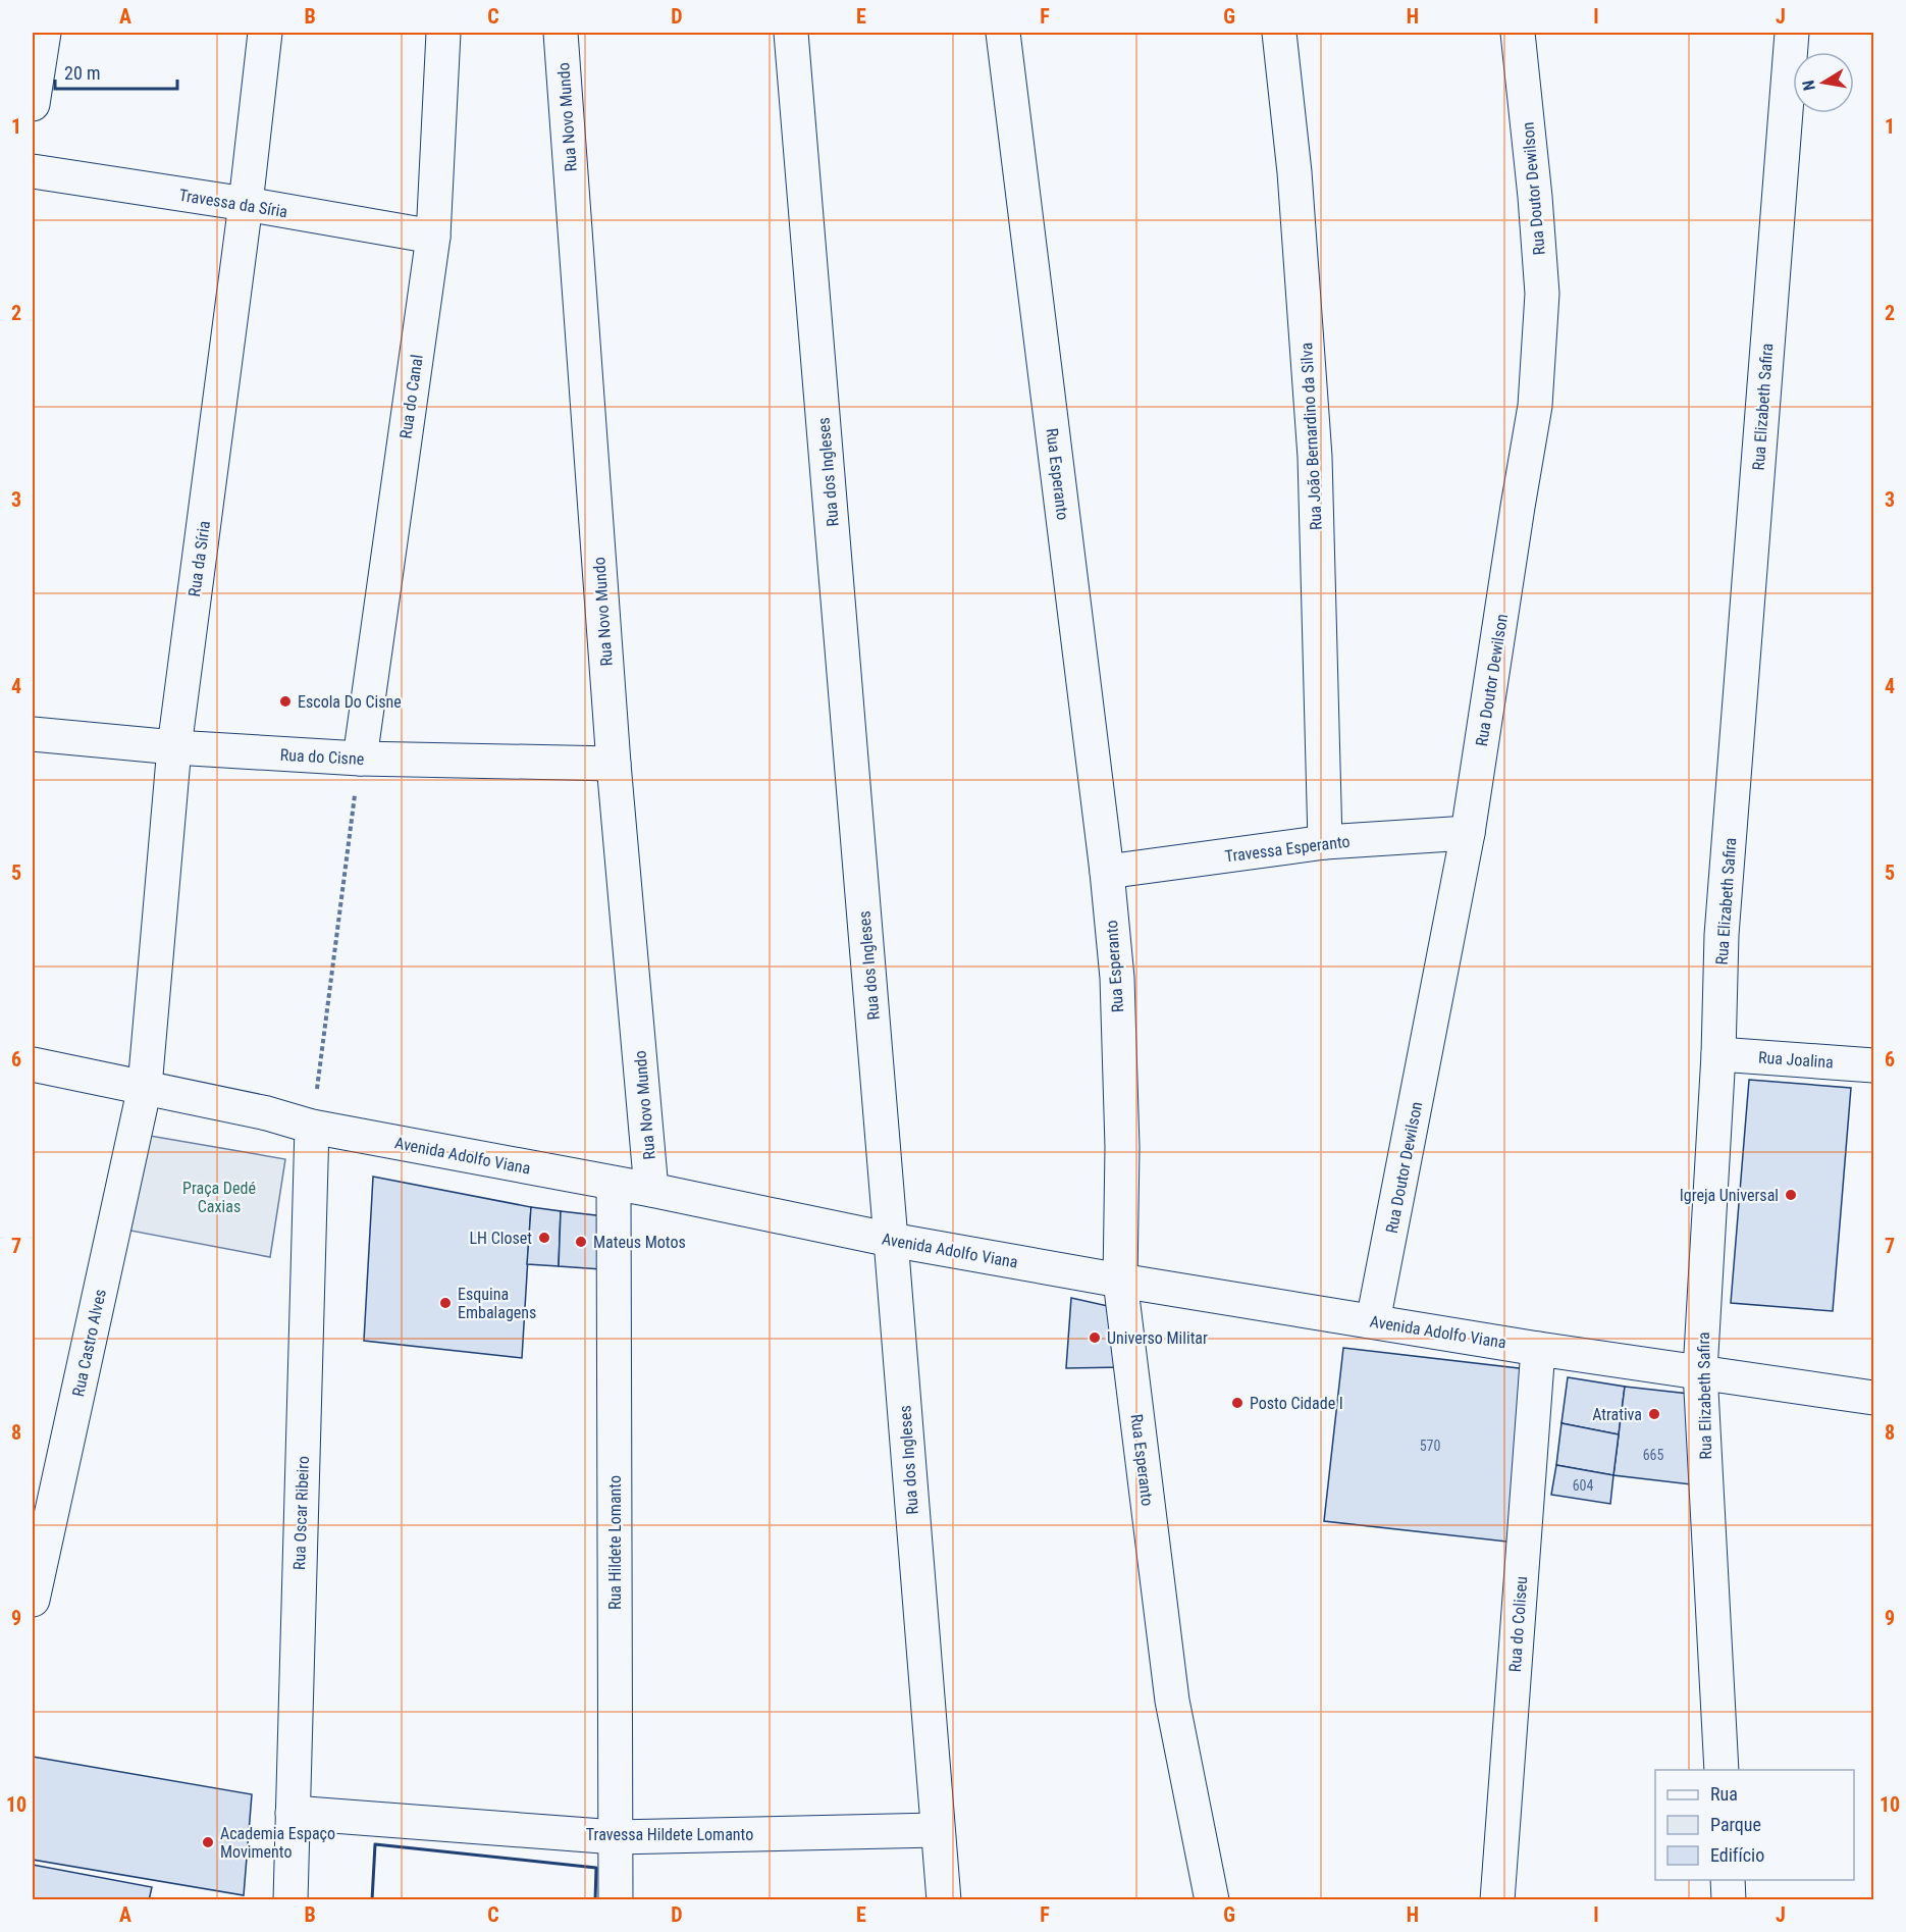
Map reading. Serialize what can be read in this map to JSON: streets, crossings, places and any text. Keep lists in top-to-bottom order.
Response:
{
  "streets": {
    "street": [
      "Rua Novo Mundo",
      "Rua Doutor Dewilson",
      "Travessa da Síria",
      "Rua do Canal",
      "Rua Elizabeth Safira",
      "Rua João Bernardino da Silva",
      "Rua dos Ingleses",
      "Rua Esperanto",
      "Rua da Síria",
      "Rua do Cisne",
      "Travessa Esperanto",
      "Rua Joalina",
      "Avenida Adolfo Viana",
      "Rua Castro Alves",
      "Rua Oscar Ribeiro",
      "Rua Hildete Lomanto",
      "Rua do Coliseu",
      "Travessa Hildete Lomanto"
    ]
  },
  "crossings": [
    ["Rua Novo Mundo", "Rua do Cisne"],
    ["Rua Novo Mundo", "Avenida Adolfo Viana"],
    ["Rua Doutor Dewilson", "Travessa Esperanto"],
    ["Rua Doutor Dewilson", "Avenida Adolfo Viana"],
    ["Travessa da Síria", "Rua do Canal"],
    ["Travessa da Síria", "Rua da Síria"],
    ["Rua do Canal", "Rua do Cisne"],
    ["Rua Elizabeth Safira", "Rua Joalina"],
    ["Rua Elizabeth Safira", "Avenida Adolfo Viana"],
    ["Rua João Bernardino da Silva", "Travessa Esperanto"],
    ["Rua dos Ingleses", "Avenida Adolfo Viana"],
    ["Rua dos Ingleses", "Travessa Hildete Lomanto"],
    ["Rua Esperanto", "Travessa Esperanto"],
    ["Rua Esperanto", "Avenida Adolfo Viana"],
    ["Rua da Síria", "Rua do Cisne"],
    ["Rua da Síria", "Avenida Adolfo Viana"],
    ["Rua da Síria", "Rua Castro Alves"],
    ["Avenida Adolfo Viana", "Rua Castro Alves"],
    ["Avenida Adolfo Viana", "Rua Oscar Ribeiro"],
    ["Avenida Adolfo Viana", "Rua Hildete Lomanto"],
    ["Avenida Adolfo Viana", "Rua do Coliseu"],
    ["Rua Oscar Ribeiro", "Travessa Hildete Lomanto"],
    ["Rua Hildete Lomanto", "Travessa Hildete Lomanto"]
  ],
  "parks": ["Praça Dedé Caxias"],
  "places": [
    "Escola Do Cisne",
    "Igreja Universal",
    "LH Closet",
    "Mateus Motos",
    "Esquina Embalagens",
    "Universo Militar",
    "Posto Cidade I",
    "Atrativa",
    "Academia Espaço Movimento"
  ],
  "house_numbers": ["570", "665", "604"],
  "legend": ["Rua", "Parque", "Edifício"],
  "scale_bar": "20 m",
  "north": "left",
  "grid": {
    "columns": [
      "A",
      "B",
      "C",
      "D",
      "E",
      "F",
      "G",
      "H",
      "I",
      "J"
    ],
    "rows": [
      "1",
      "2",
      "3",
      "4",
      "5",
      "6",
      "7",
      "8",
      "9",
      "10"
    ]
  }
}
